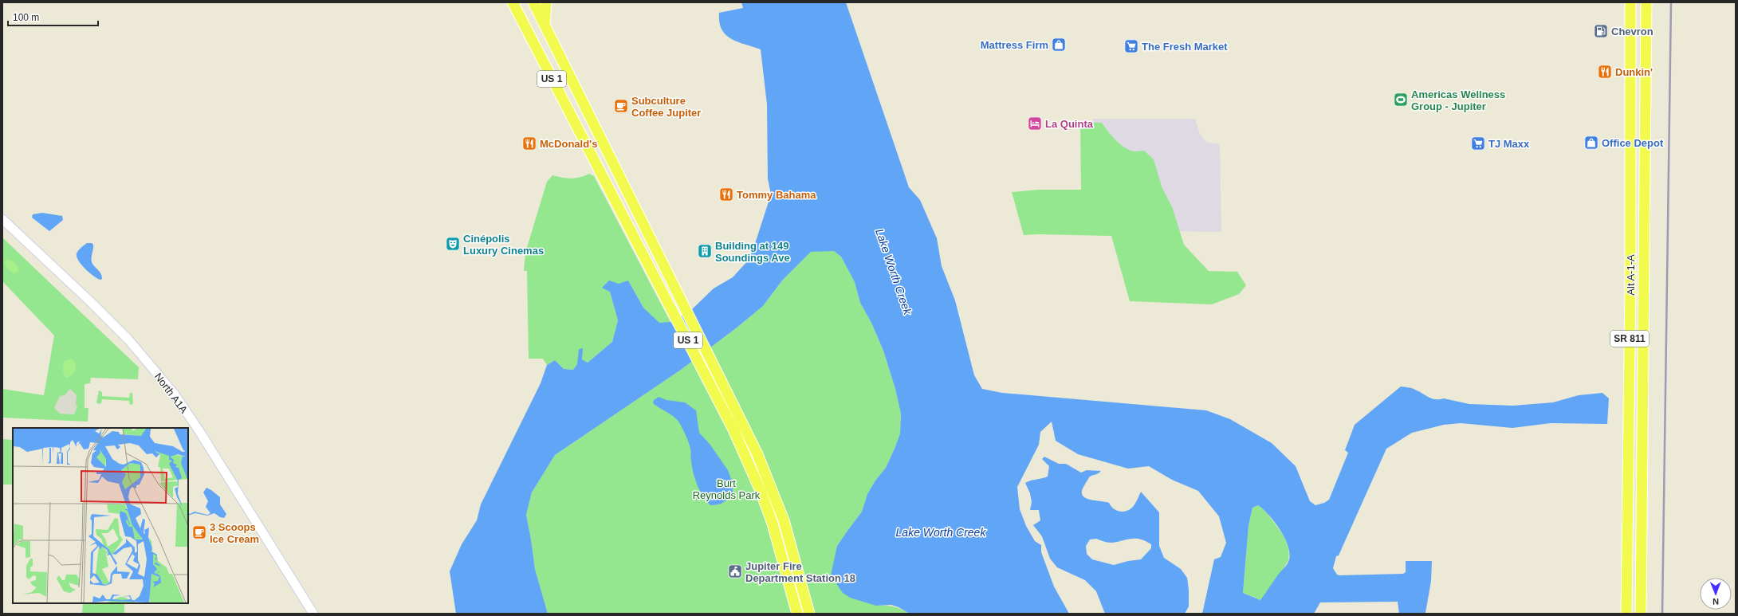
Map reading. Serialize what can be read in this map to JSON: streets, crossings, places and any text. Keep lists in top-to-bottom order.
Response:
{
  "streets": {
    "main road": ["US 1", "Alt A-1-A", "SR 811"],
    "street": ["North A1A"]
  },
  "water": ["Lake Worth Creek"],
  "parks": ["Burt Reynolds Park"],
  "places": {
    "fuel station": ["Chevron"],
    "shop": ["Mattress Firm", "Office Depot"],
    "supermarket": ["The Fresh Market", "TJ Maxx"],
    "restaurant": ["Dunkin'", "McDonald's", "Tommy Bahama"],
    "sports": ["Americas Wellness Group - Jupiter"],
    "cafe": ["Subculture Coffee Jupiter", "3 Scoops Ice Cream"],
    "hotel": ["La Quinta"],
    "theatre": ["Cinépolis Luxury Cinemas"],
    "building": ["Building at 149 Soundings Ave"],
    "public building": ["Jupiter Fire Department Station 18"]
  },
  "scale_bar": "100 m",
  "north": "bottom"
}
